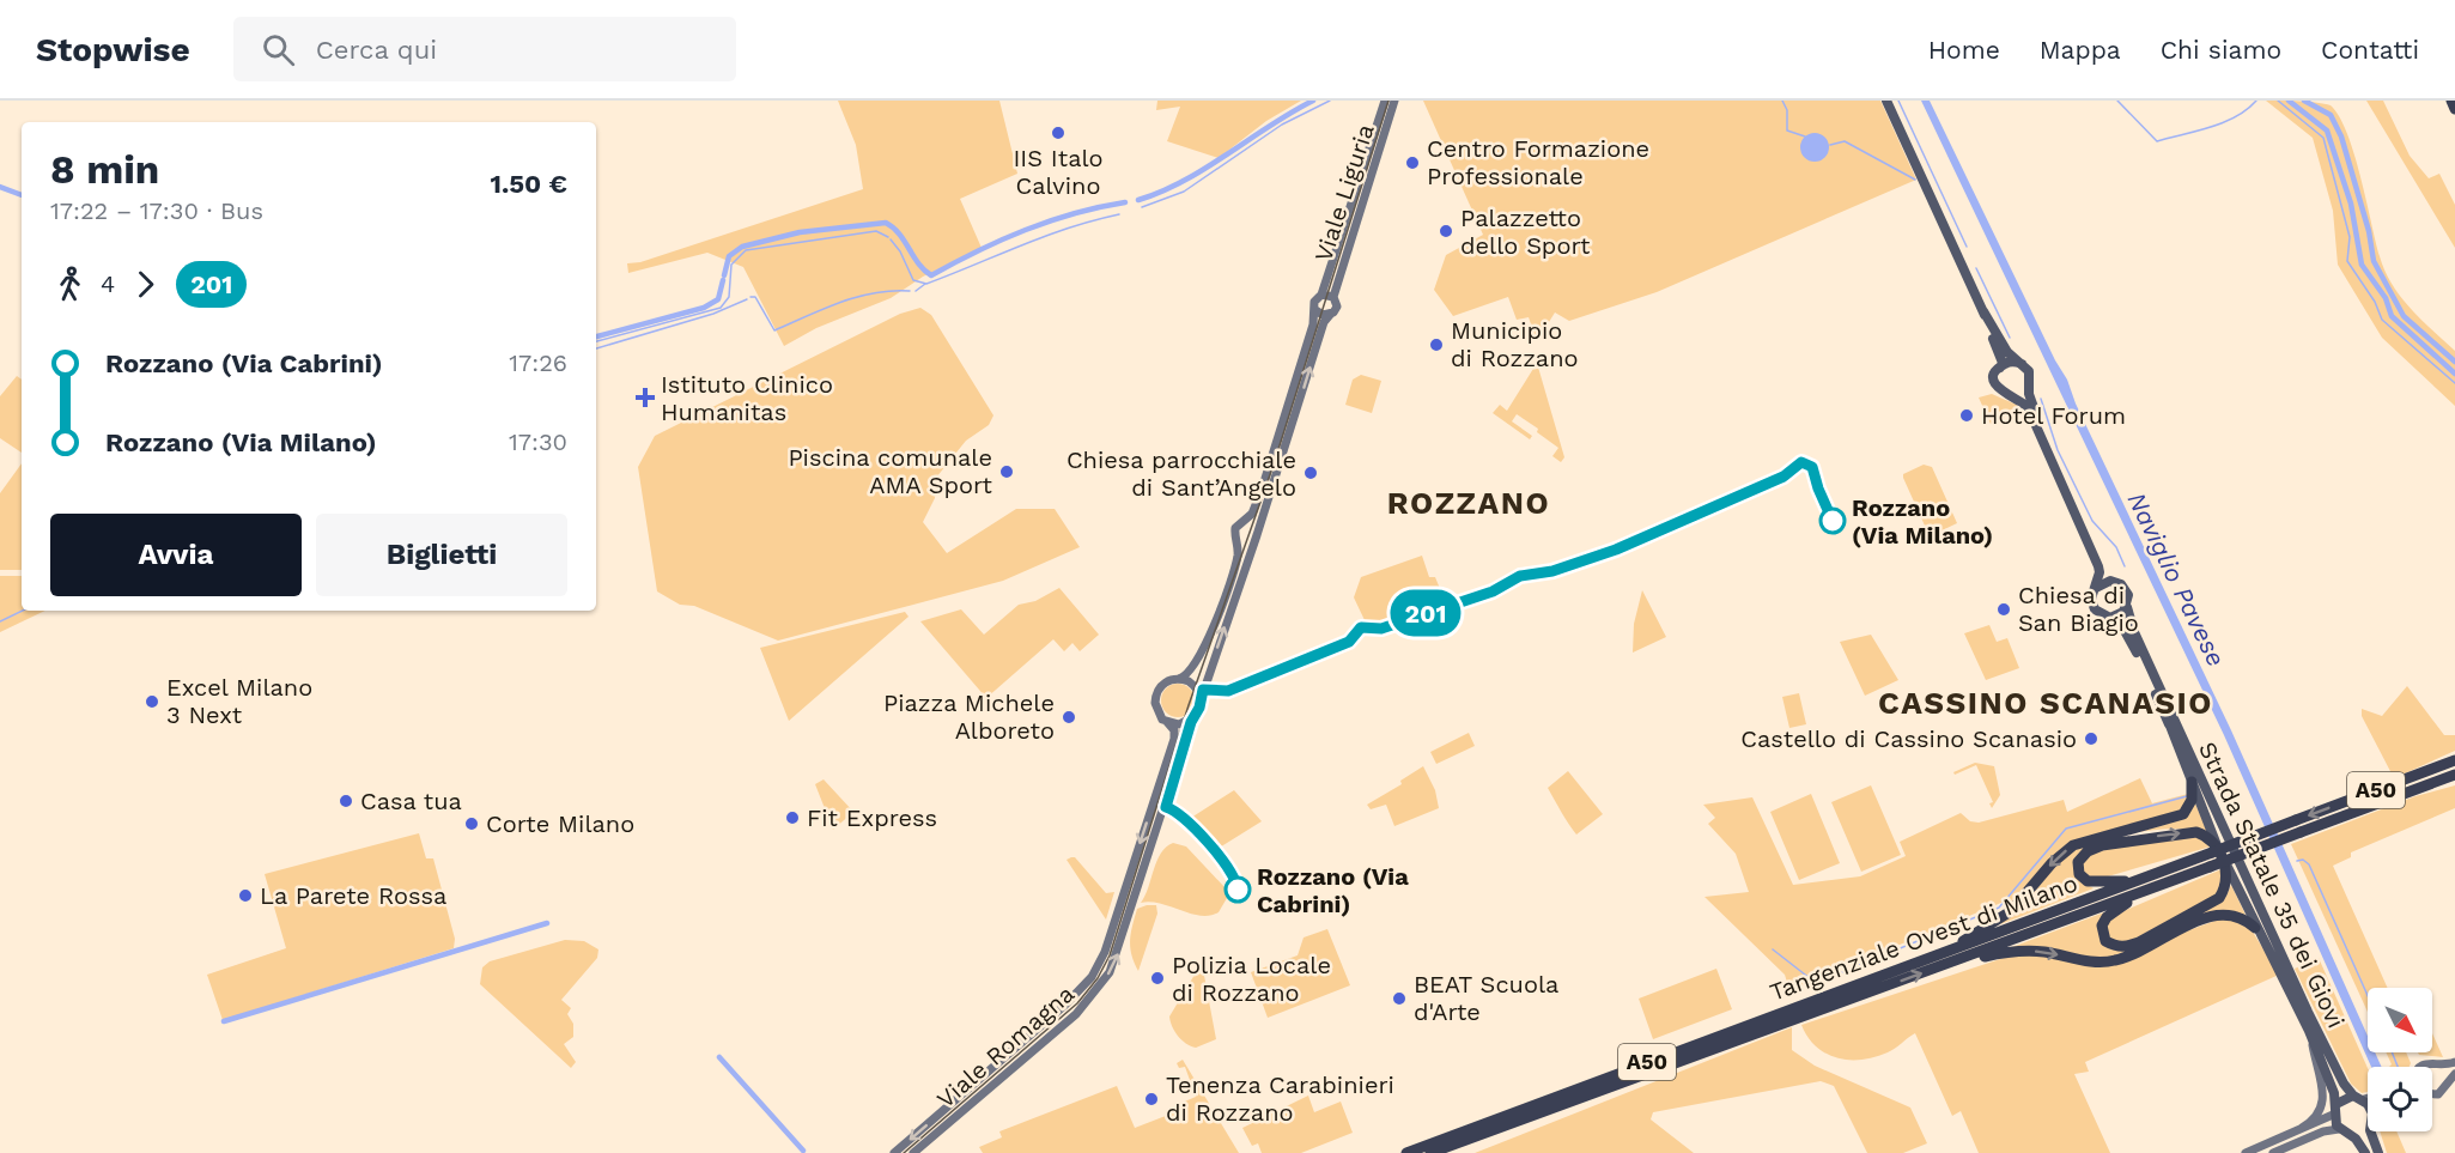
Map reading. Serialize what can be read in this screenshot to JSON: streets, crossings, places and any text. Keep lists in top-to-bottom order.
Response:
{
  "streets": {
    "highway": ["A50", "Tangenziale Ovest di Milano"],
    "main road": ["Viale Liguria", "Strada Statale 35 dei Giovi", "Viale Romagna"]
  },
  "districts": ["ROZZANO", "CASSINO SCANASIO"],
  "water": ["Naviglio Pavese"],
  "places": {
    "other": [
      "IIS Italo Calvino",
      "Centro Formazione Professionale",
      "Palazzetto dello Sport",
      "Municipio di Rozzano",
      "Hotel Forum",
      "Piscina comunale AMA Sport",
      "Chiesa parrocchiale di Sant’Angelo",
      "Rozzano (Via Milano)",
      "Chiesa di San Biagio",
      "Excel Milano 3 Next",
      "Piazza Michele Alboreto",
      "Castello di Cassino Scanasio",
      "Casa tua",
      "Fit Express",
      "Corte Milano",
      "Rozzano (Via Cabrini)",
      "La Parete Rossa",
      "Polizia Locale di Rozzano",
      "BEAT Scuola d'Arte",
      "Tenenza Carabinieri di Rozzano"
    ],
    "health": ["Istituto Clinico Humanitas"]
  },
  "lines": ["bus line 201"],
  "north": "bottom right",
  "page": {
    "header": "Stopwise",
    "search": "Cerca qui",
    "nav": [
      "Home",
      "Mappa",
      "Chi siamo",
      "Contatti"
    ],
    "on_map": "201",
    "heading": ["8 min", "17:22 – 17:30 · Bus", "1.50 €"],
    "legs": ["4", "201"],
    "list": [
      {
        "name": "Rozzano (Via Cabrini)",
        "value": "17:26"
      },
      {
        "name": "Rozzano (Via Milano)",
        "value": "17:30"
      }
    ],
    "buttons": ["Avvia", "Biglietti"]
  }
}
